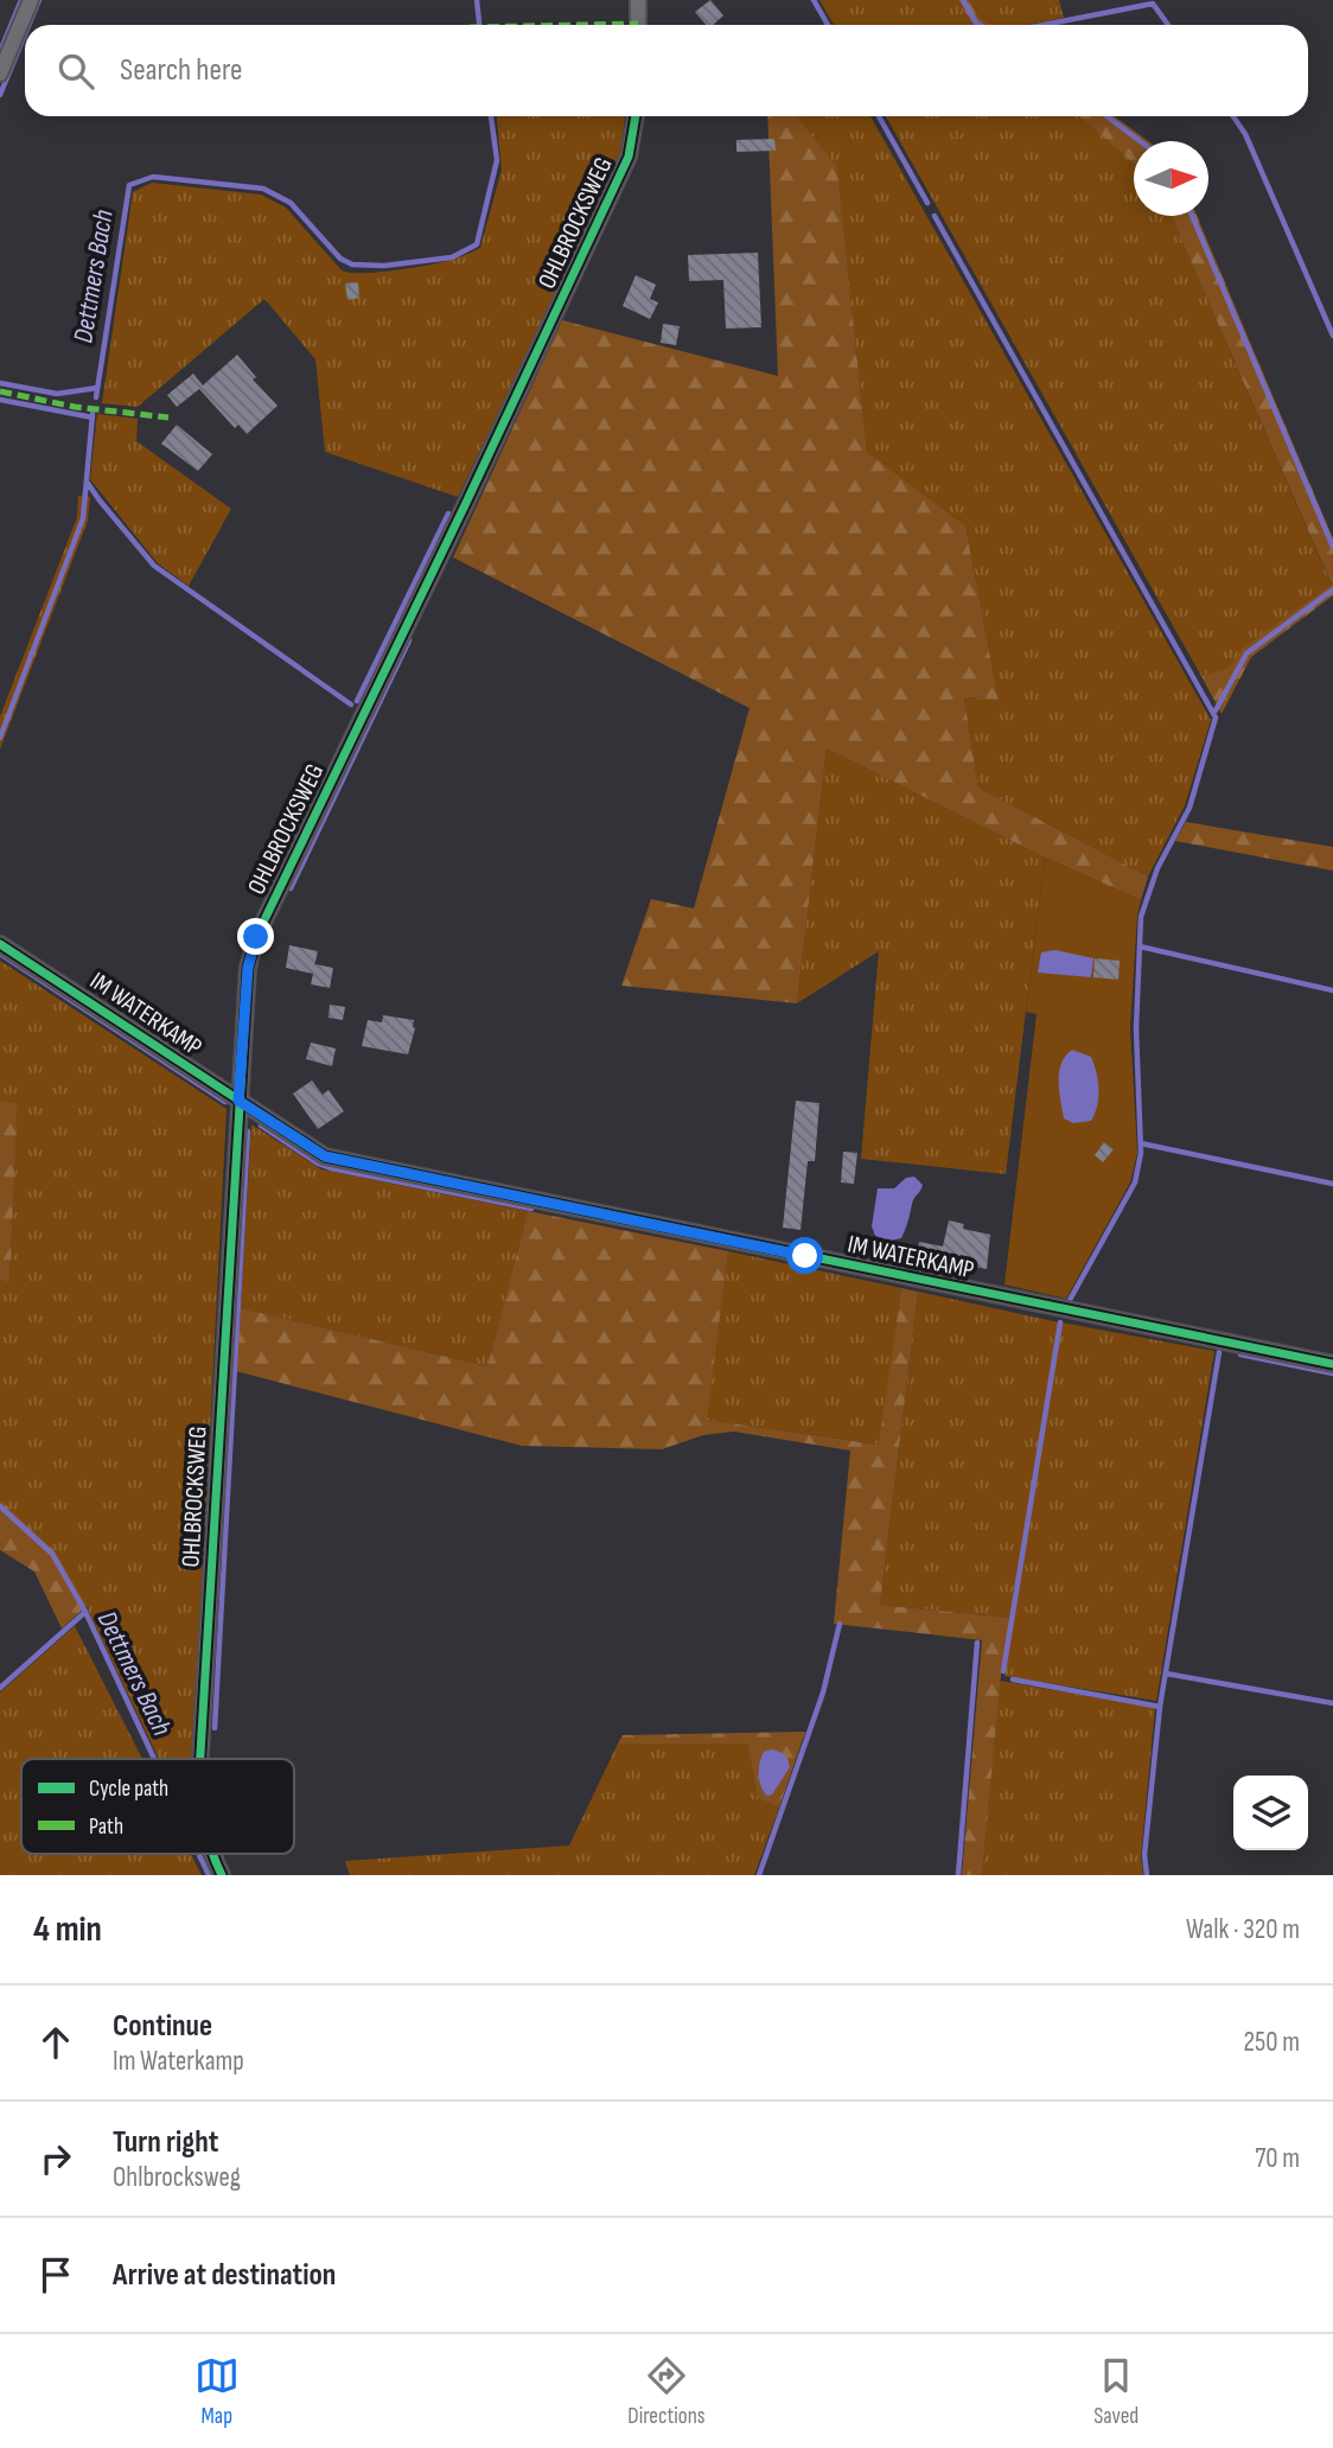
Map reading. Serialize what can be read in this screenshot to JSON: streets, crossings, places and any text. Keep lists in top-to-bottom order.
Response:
{
  "streets": {
    "street": ["OHLBROCKSWEG", "IM WATERKAMP"]
  },
  "crossings": [
    ["OHLBROCKSWEG", "IM WATERKAMP"]
  ],
  "water": ["Dettmers Bach"],
  "legend": ["Cycle path", "Path"],
  "north": "right",
  "page": {
    "search": "Search here",
    "heading": ["4 min", "Walk · 320 m"],
    "list": [
      ["Continue", "Im Waterkamp", "250 m"],
      ["Turn right", "Ohlbrocksweg", "70 m"],
      "Arrive at destination"
    ],
    "nav": ["Map", "Directions", "Saved"]
  }
}
